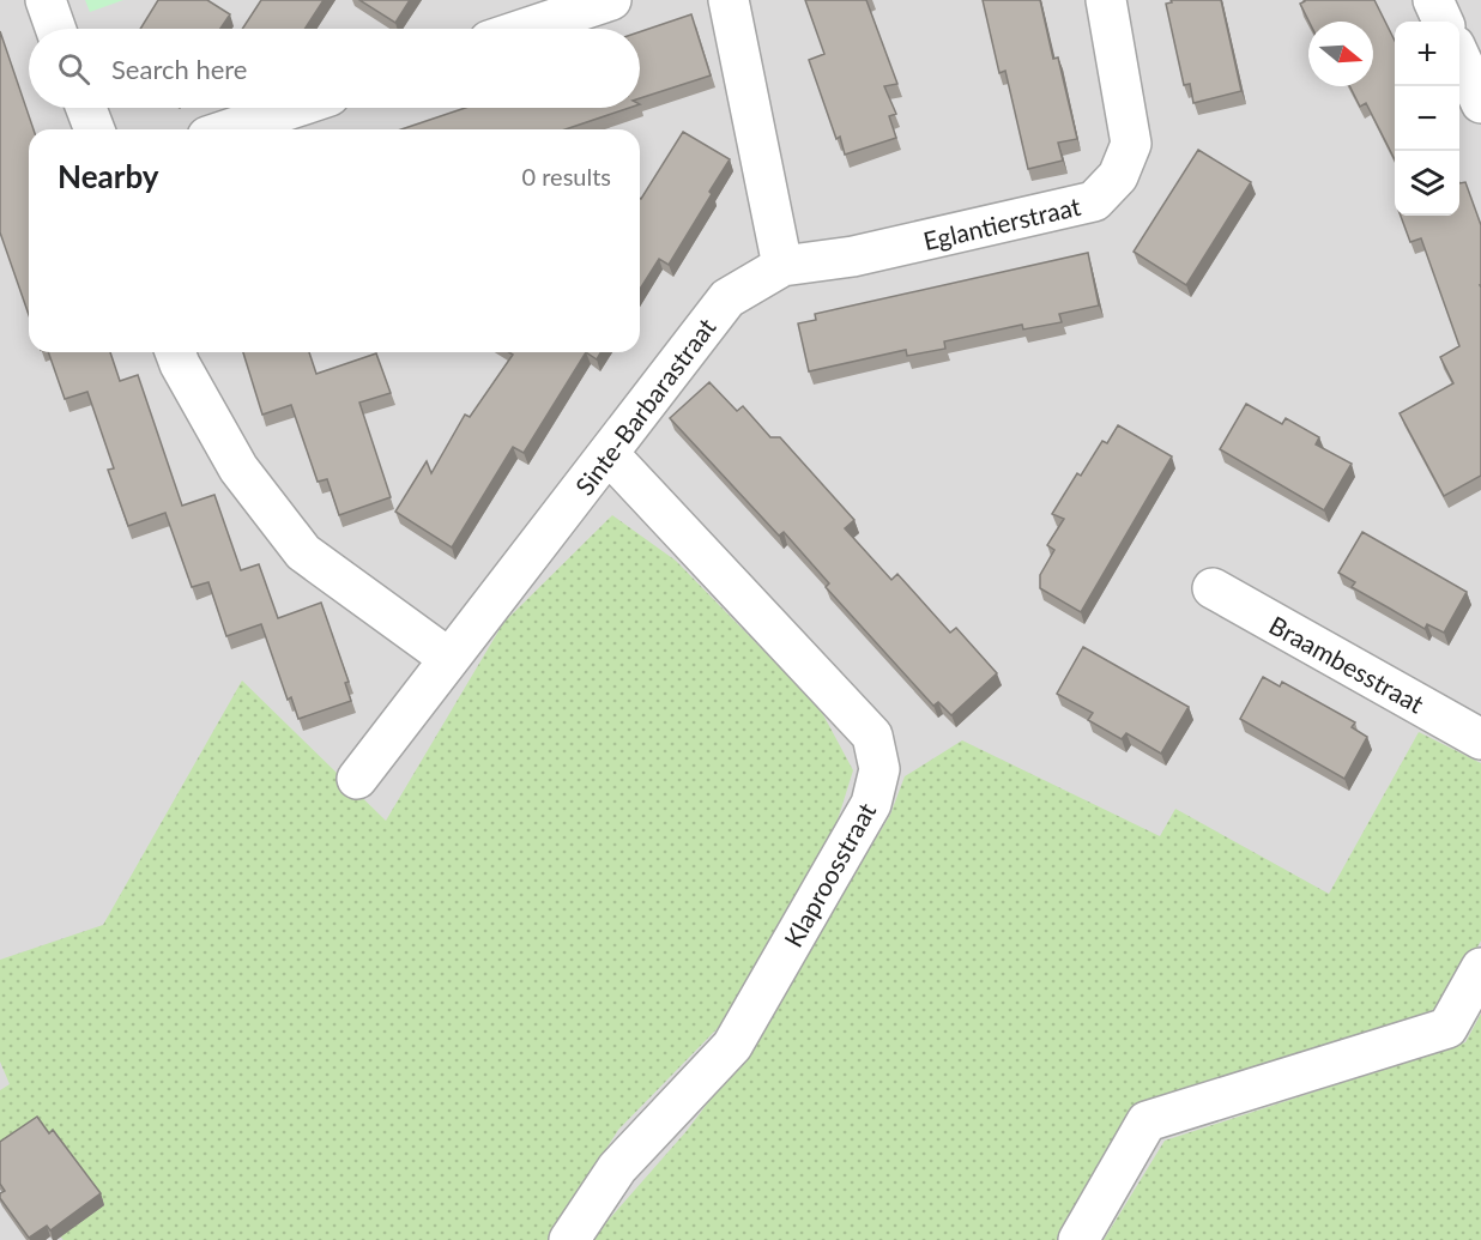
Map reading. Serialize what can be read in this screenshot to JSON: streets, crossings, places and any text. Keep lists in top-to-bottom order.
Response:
{
  "streets": {
    "street": [
      "Eglantierstraat",
      "Sinte-Barbarastraat",
      "Braambesstraat",
      "Klaproosstraat"
    ]
  },
  "crossings": [
    ["Eglantierstraat", "Sinte-Barbarastraat"],
    ["Sinte-Barbarastraat", "Klaproosstraat"]
  ],
  "north": "right",
  "page": {
    "map_buttons": ["+", "−"],
    "search": "Search here",
    "heading": ["Nearby", "0 results"]
  }
}
